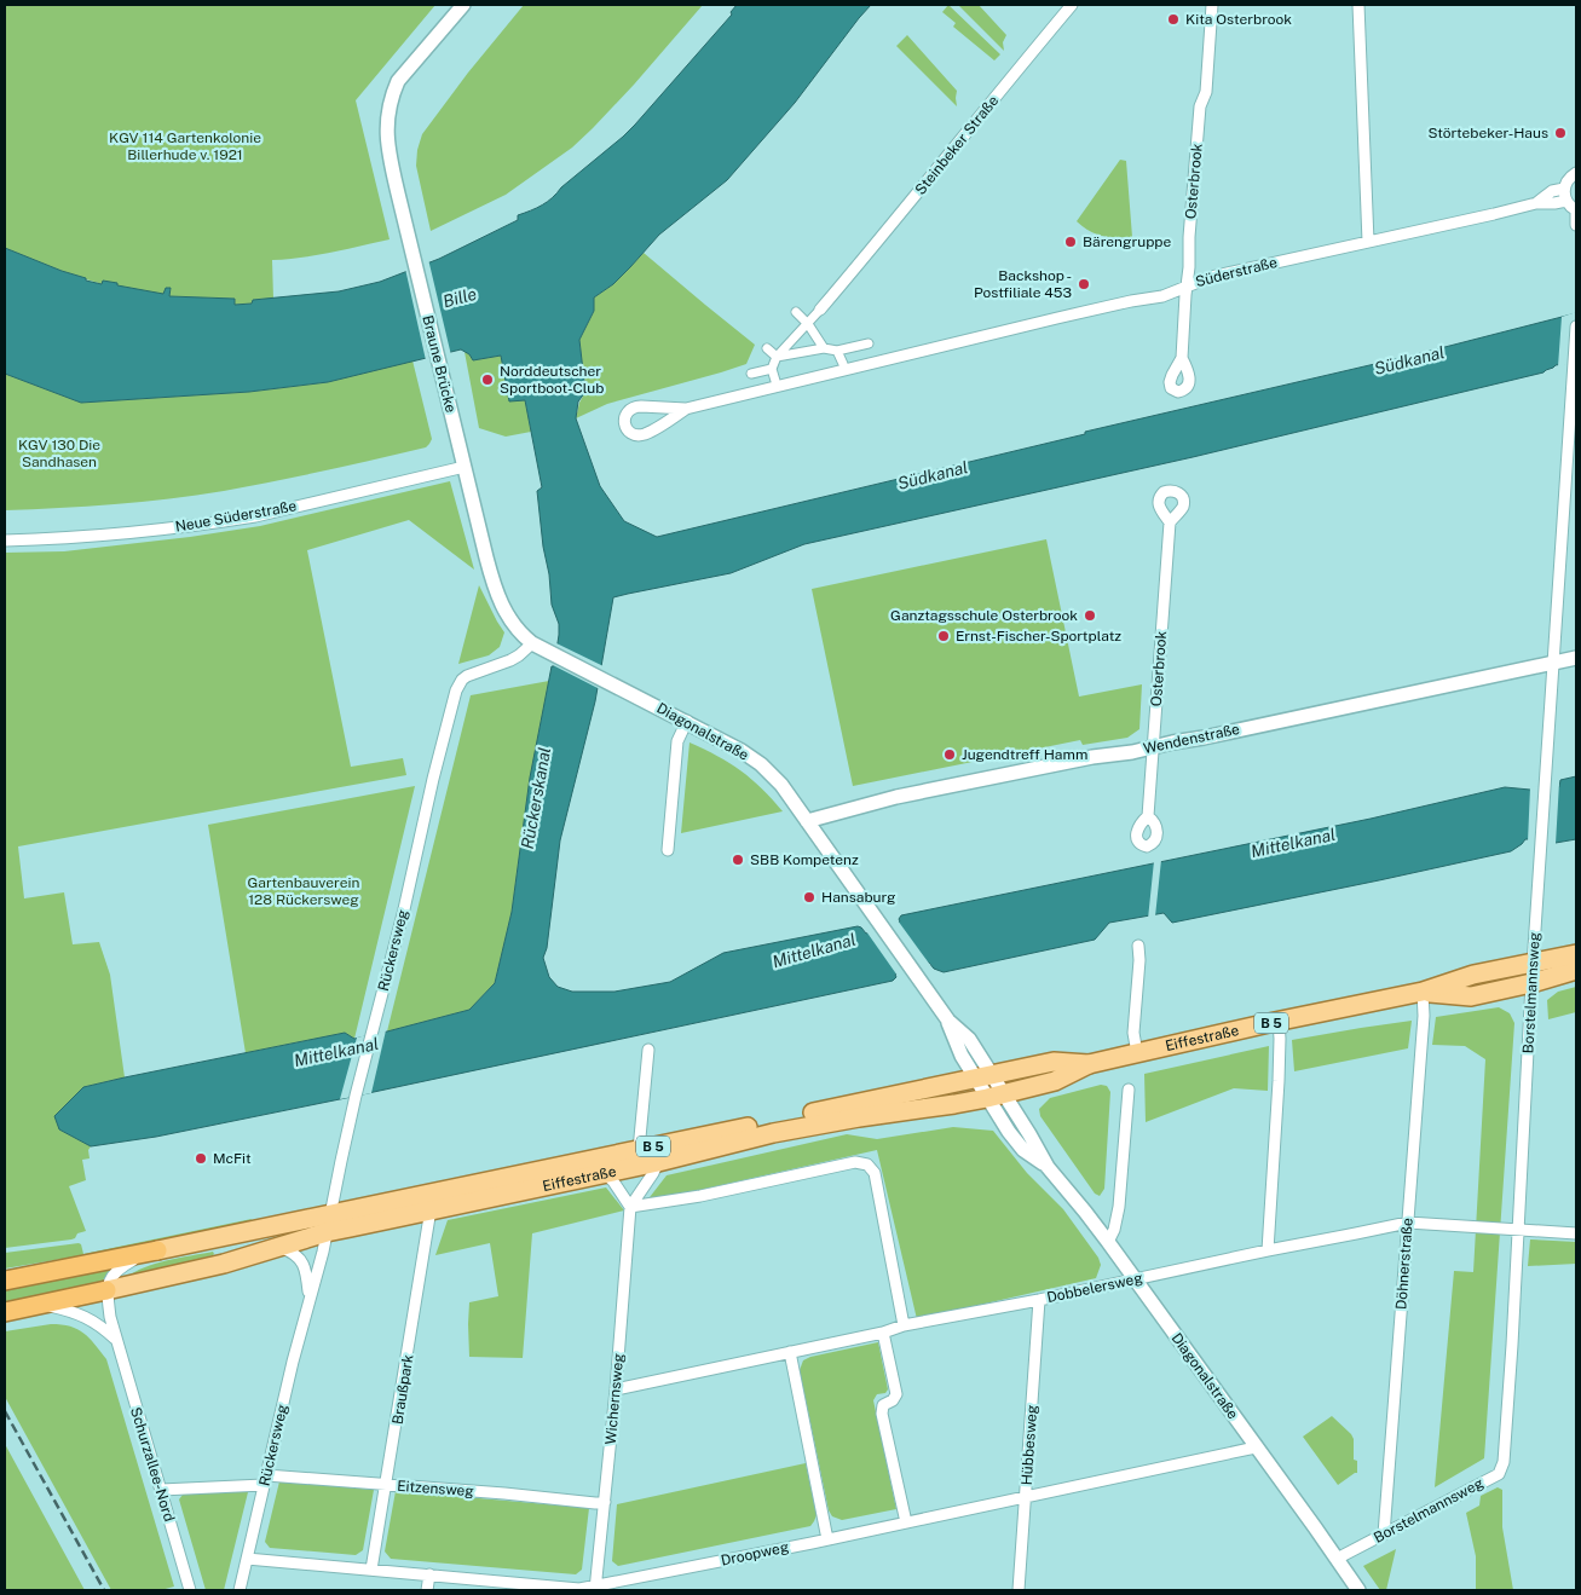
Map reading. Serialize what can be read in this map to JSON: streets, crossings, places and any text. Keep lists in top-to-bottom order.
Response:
{
  "streets": {
    "highway": ["B 5"],
    "main road": ["Eiffestraße"],
    "street": [
      "Steinbeker Straße",
      "Osterbrook",
      "Süderstraße",
      "Braune Brücke",
      "Neue Süderstraße",
      "Diagonalstraße",
      "Wendenstraße",
      "Rückersweg",
      "Borstelmannsweg",
      "Döhnerstraße",
      "Dobbelersweg",
      "Braußpark",
      "Wichernsweg",
      "Hübbesweg",
      "Schurzallee-Nord",
      "Eitzensweg",
      "Droopweg"
    ]
  },
  "crossings": [
    ["Osterbrook", "Süderstraße"],
    ["Osterbrook", "Wendenstraße"],
    ["Braune Brücke", "Neue Süderstraße"],
    ["Braune Brücke", "Diagonalstraße"],
    ["Neue Süderstraße", "Diagonalstraße"],
    ["Diagonalstraße", "Wendenstraße"],
    ["Diagonalstraße", "Rückersweg"],
    ["Diagonalstraße", "Borstelmannsweg"],
    ["Diagonalstraße", "Eiffestraße"],
    ["Diagonalstraße", "Dobbelersweg"],
    ["Diagonalstraße", "Droopweg"],
    ["Wendenstraße", "Borstelmannsweg"],
    ["Rückersweg", "Eiffestraße"],
    ["Rückersweg", "Eitzensweg"],
    ["Rückersweg", "Droopweg"],
    ["Borstelmannsweg", "Eiffestraße"],
    ["Borstelmannsweg", "Döhnerstraße"],
    ["Borstelmannsweg", "Dobbelersweg"],
    ["B 5", "Eiffestraße"],
    ["B 5", "Schurzallee-Nord"],
    ["Eiffestraße", "Döhnerstraße"],
    ["Eiffestraße", "Braußpark"],
    ["Eiffestraße", "Wichernsweg"],
    ["Eiffestraße", "Schurzallee-Nord"],
    ["Döhnerstraße", "Dobbelersweg"],
    ["Dobbelersweg", "Wichernsweg"],
    ["Dobbelersweg", "Hübbesweg"],
    ["Braußpark", "Eitzensweg"],
    ["Braußpark", "Droopweg"],
    ["Wichernsweg", "Eitzensweg"],
    ["Wichernsweg", "Droopweg"],
    ["Hübbesweg", "Droopweg"],
    ["Schurzallee-Nord", "Eitzensweg"]
  ],
  "water": [
    "Bille",
    "Südkanal",
    "Rückerskanal",
    "Mittelkanal"
  ],
  "parks": ["KGV 114 Gartenkolonie Billerhude v. 1921", "KGV 130 Die Sandhasen", "Gartenbauverein 128 Rückersweg"],
  "places": [
    "Kita Osterbrook",
    "Störtebeker-Haus",
    "Bärengruppe",
    "Backshop - Postfiliale 453",
    "Norddeutscher Sportboot-Club",
    "Ganztagsschule Osterbrook",
    "Ernst-Fischer-Sportplatz",
    "Jugendtreff Hamm",
    "SBB Kompetenz",
    "Hansaburg",
    "McFit"
  ]
}
